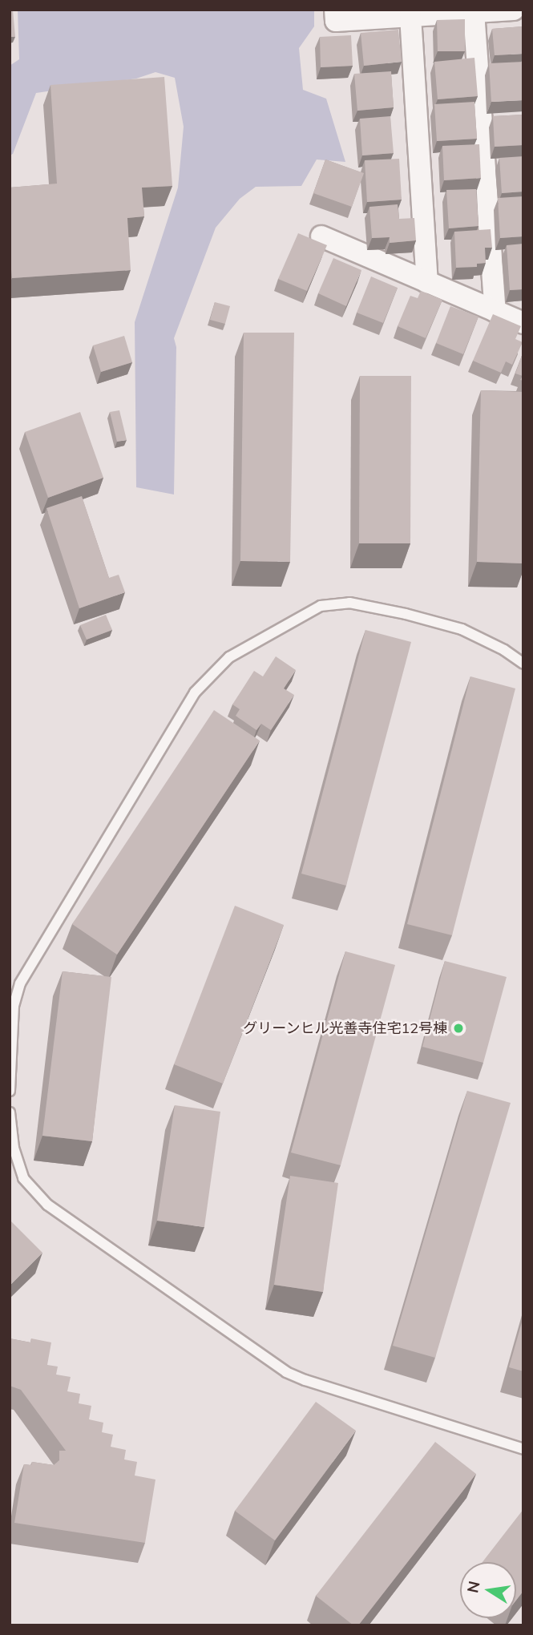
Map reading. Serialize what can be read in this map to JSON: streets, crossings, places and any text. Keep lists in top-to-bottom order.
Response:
{
  "places": ["グリーンヒル光善寺住宅12号棟"],
  "north": "left"
}
